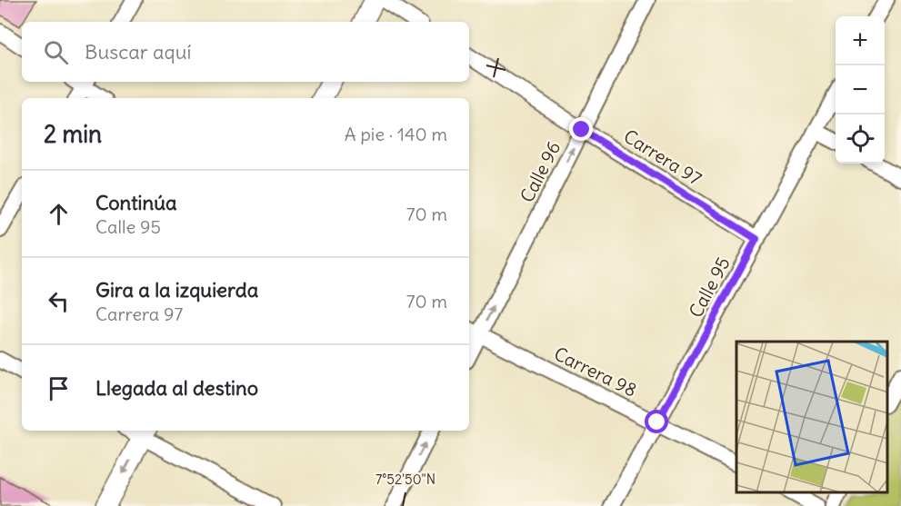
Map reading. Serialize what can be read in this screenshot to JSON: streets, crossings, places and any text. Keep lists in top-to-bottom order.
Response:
{
  "streets": {
    "street": [
      "Carrera 97",
      "Calle 96",
      "Calle 95",
      "Carrera 98"
    ]
  },
  "crossings": [
    ["Carrera 97", "Calle 96"],
    ["Carrera 97", "Calle 95"],
    ["Calle 96", "Carrera 98"],
    ["Calle 95", "Carrera 98"]
  ],
  "one_way": ["Calle 96"],
  "page": {
    "map_buttons": ["+", "−"],
    "search": "Buscar aquí",
    "heading": ["2 min", "A pie · 140 m"],
    "list": [
      ["Continúa", "Calle 95", "70 m"],
      ["Gira a la izquierda", "Carrera 97", "70 m"],
      "Llegada al destino"
    ]
  },
  "coordinates": ["7°52'50\"N"]
}
